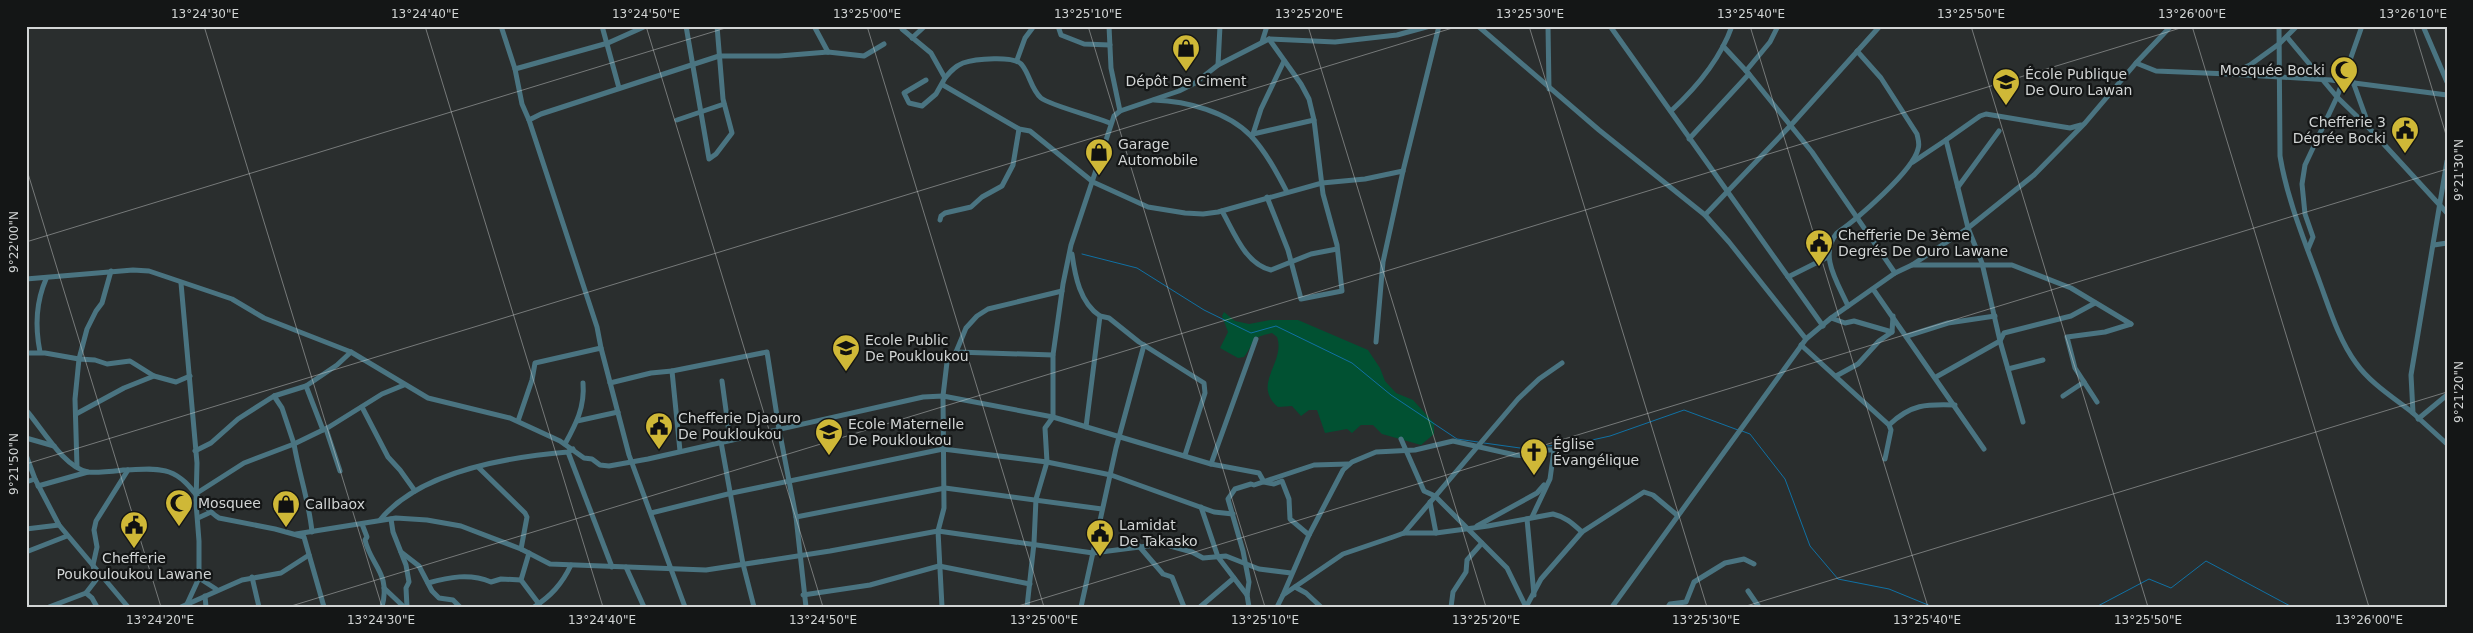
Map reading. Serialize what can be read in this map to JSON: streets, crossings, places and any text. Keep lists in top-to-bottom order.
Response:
{
  "places": {
    "shop": ["Dépôt De Ciment", "Garage Automobile", "Callbaox"],
    "mosque": ["Mosquée Bocki", "Mosquee"],
    "school or university": ["École Publique De Ouro Lawan", "Ecole Public De Poukloukou", "Ecole Maternelle De Poukloukou"],
    "public building": [
      "Chefferie 3 Dégrée Bocki",
      "Chefferie De 3ème Degrés De Ouro Lawane",
      "Chefferie Djaouro De Poukloukou",
      "Chefferie Poukouloukou Lawane",
      "Lamidat De Takasko"
    ],
    "church": ["Église Évangélique"]
  },
  "coordinates": [
    "13°24'30\"E",
    "13°24'40\"E",
    "13°24'50\"E",
    "13°25'00\"E",
    "13°25'10\"E",
    "13°25'20\"E",
    "13°25'30\"E",
    "13°25'40\"E",
    "13°25'50\"E",
    "13°26'00\"E",
    "13°26'10\"E",
    "9°21'30\"N",
    "9°22'00\"N",
    "9°21'20\"N",
    "9°21'50\"N",
    "13°24'20\"E"
  ]
}
